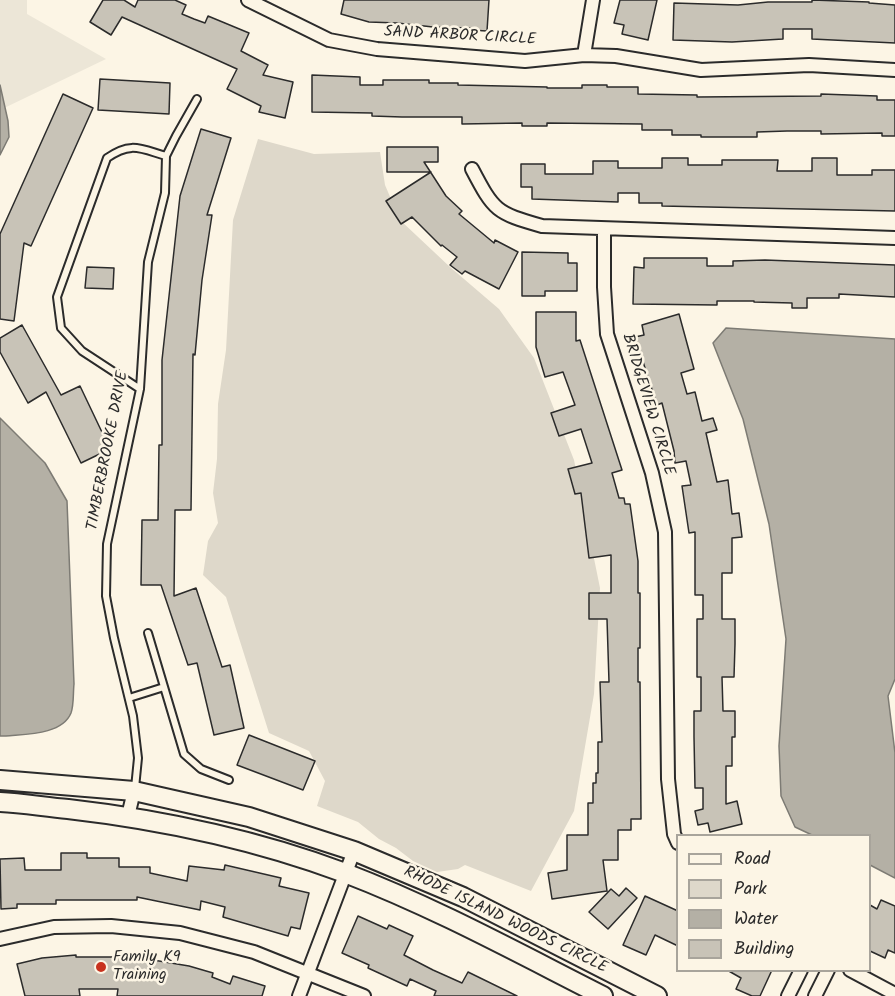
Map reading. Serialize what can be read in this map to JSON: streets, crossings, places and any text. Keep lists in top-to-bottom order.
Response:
{
  "streets": {
    "street": [
      "SAND ARBOR CIRCLE",
      "BRIDGEVIEW CIRCLE",
      "TIMBERBROOKE DRIVE",
      "RHODE ISLAND WOODS CIRCLE"
    ]
  },
  "crossings": [
    ["TIMBERBROOKE DRIVE", "RHODE ISLAND WOODS CIRCLE"]
  ],
  "places": ["Family K9 Training"],
  "legend": [
    "Road",
    "Park",
    "Water",
    "Building"
  ]
}
